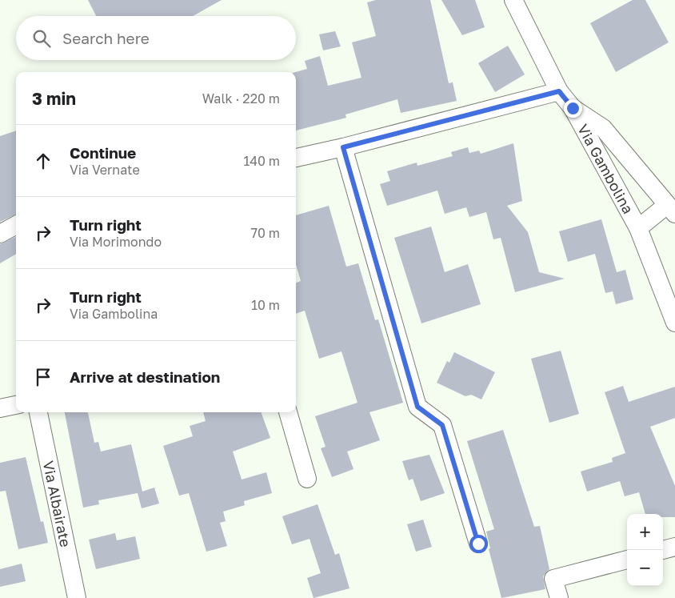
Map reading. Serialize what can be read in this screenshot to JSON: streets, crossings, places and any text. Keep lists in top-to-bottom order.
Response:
{
  "streets": {
    "street": ["Via Gambolina", "Via Albairate"]
  },
  "page": {
    "search": "Search here",
    "heading": ["3 min", "Walk · 220 m"],
    "list": [
      ["Continue", "Via Vernate", "140 m"],
      ["Turn right", "Via Morimondo", "70 m"],
      ["Turn right", "Via Gambolina", "10 m"],
      "Arrive at destination"
    ],
    "map_buttons": ["+", "−"]
  }
}
